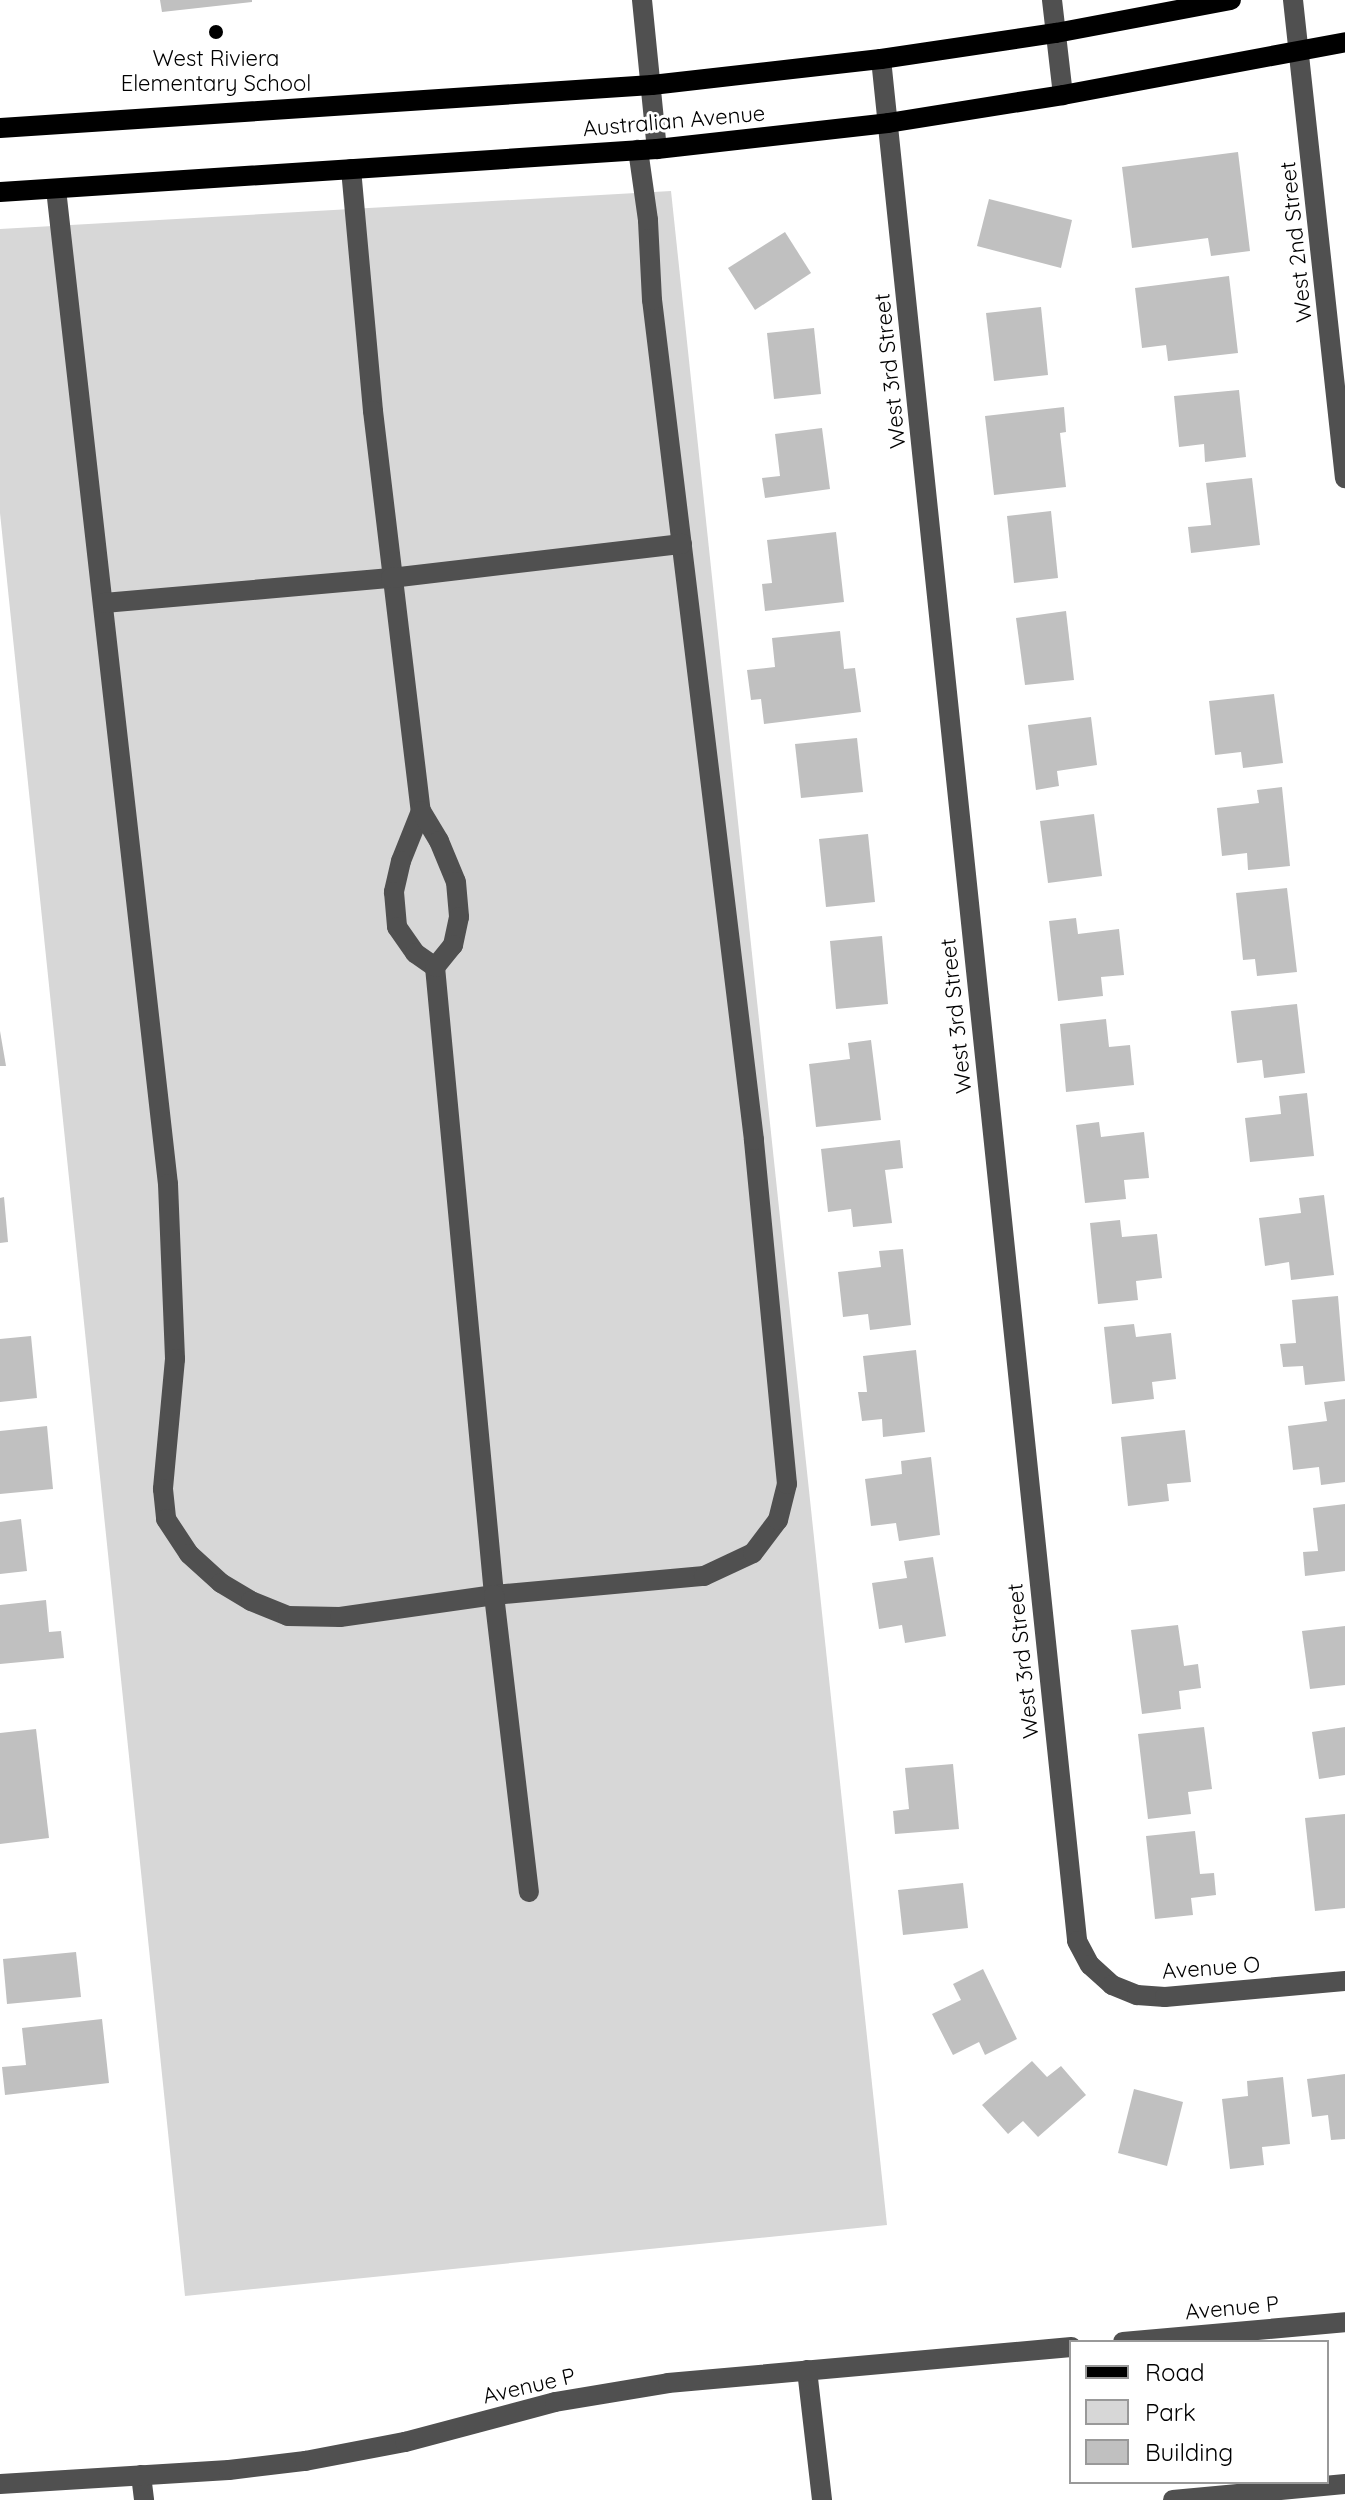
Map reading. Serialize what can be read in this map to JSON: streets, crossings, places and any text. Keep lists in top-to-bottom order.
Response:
{
  "streets": {
    "main road": ["Australian Avenue"],
    "street": [
      "West 2nd Street",
      "West 3rd Street",
      "Avenue O",
      "Avenue P"
    ]
  },
  "crossings": [
    ["Australian Avenue", "West 2nd Street"],
    ["Australian Avenue", "West 3rd Street"],
    ["West 3rd Street", "Avenue O"]
  ],
  "places": ["West Riviera Elementary School"],
  "legend": ["Road", "Park", "Building"]
}
